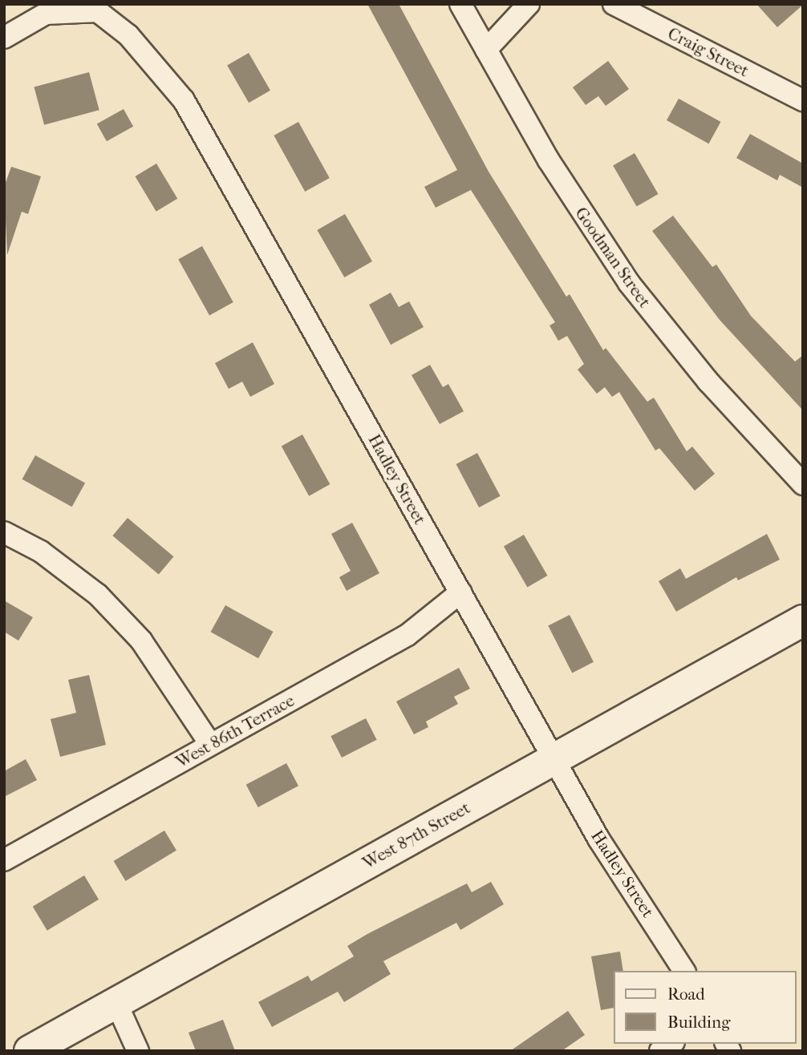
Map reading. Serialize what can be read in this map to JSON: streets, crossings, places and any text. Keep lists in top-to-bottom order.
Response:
{
  "streets": {
    "street": [
      "Craig Street",
      "Goodman Street",
      "Hadley Street",
      "West 86th Terrace",
      "West 87th Street"
    ]
  },
  "crossings": [
    ["Hadley Street", "West 86th Terrace"],
    ["Hadley Street", "West 87th Street"]
  ],
  "legend": ["Road", "Building"]
}
